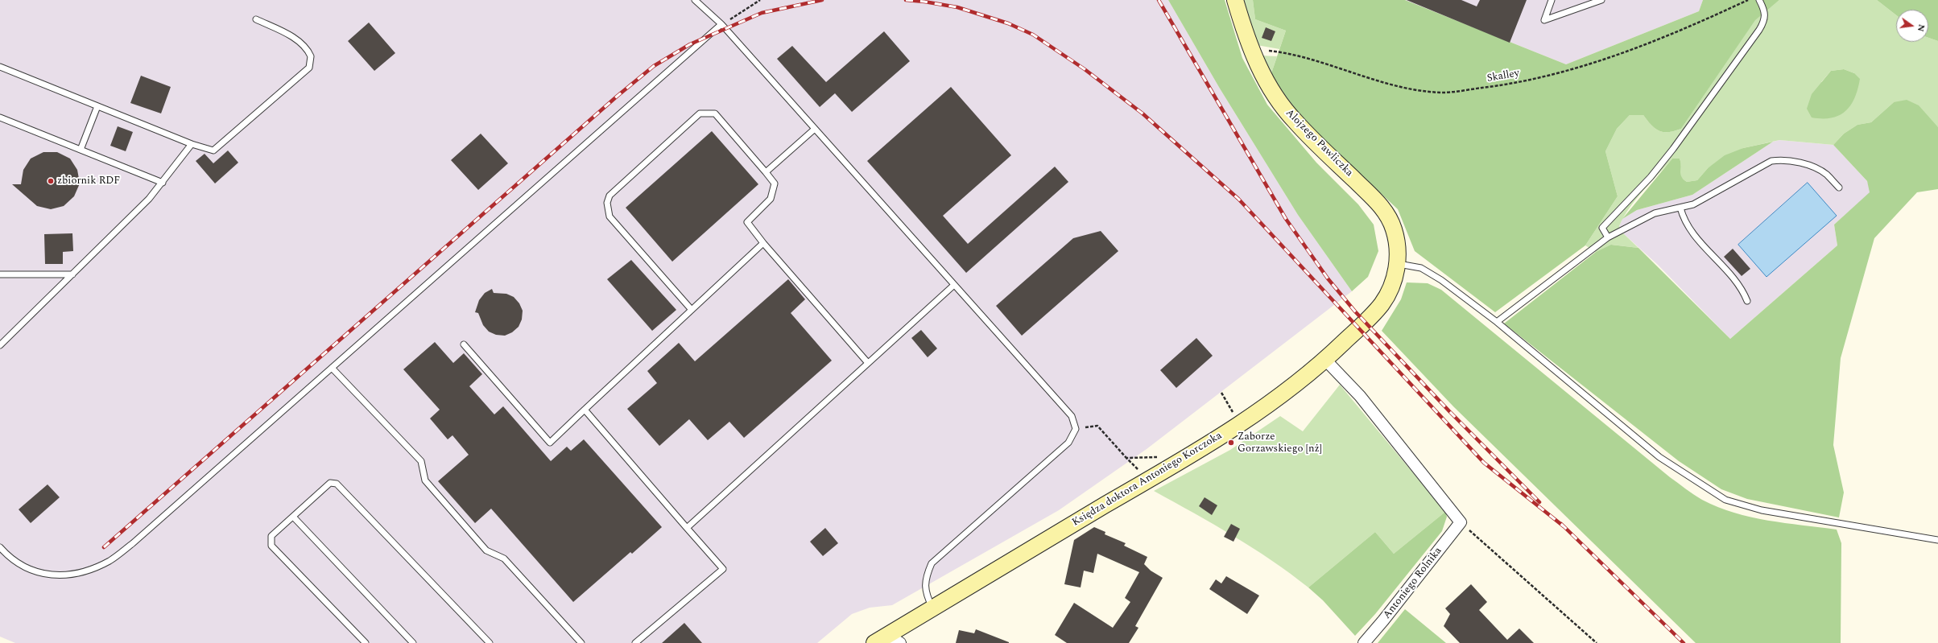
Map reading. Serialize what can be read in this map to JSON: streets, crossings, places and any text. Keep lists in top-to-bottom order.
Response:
{
  "streets": {
    "street": ["Alojzego Pawliczka", "Księdza doktora Antoniego Korczoka", "Antoniego Rolnika"],
    "path": ["Skalley"]
  },
  "crossings": [
    ["Skalley", "Alojzego Pawliczka"],
    ["Alojzego Pawliczka", "Księdza doktora Antoniego Korczoka"]
  ],
  "places": ["zbiornik RDF", "Zaborze Gorzawskiego [nż]"],
  "north": "right"
}
